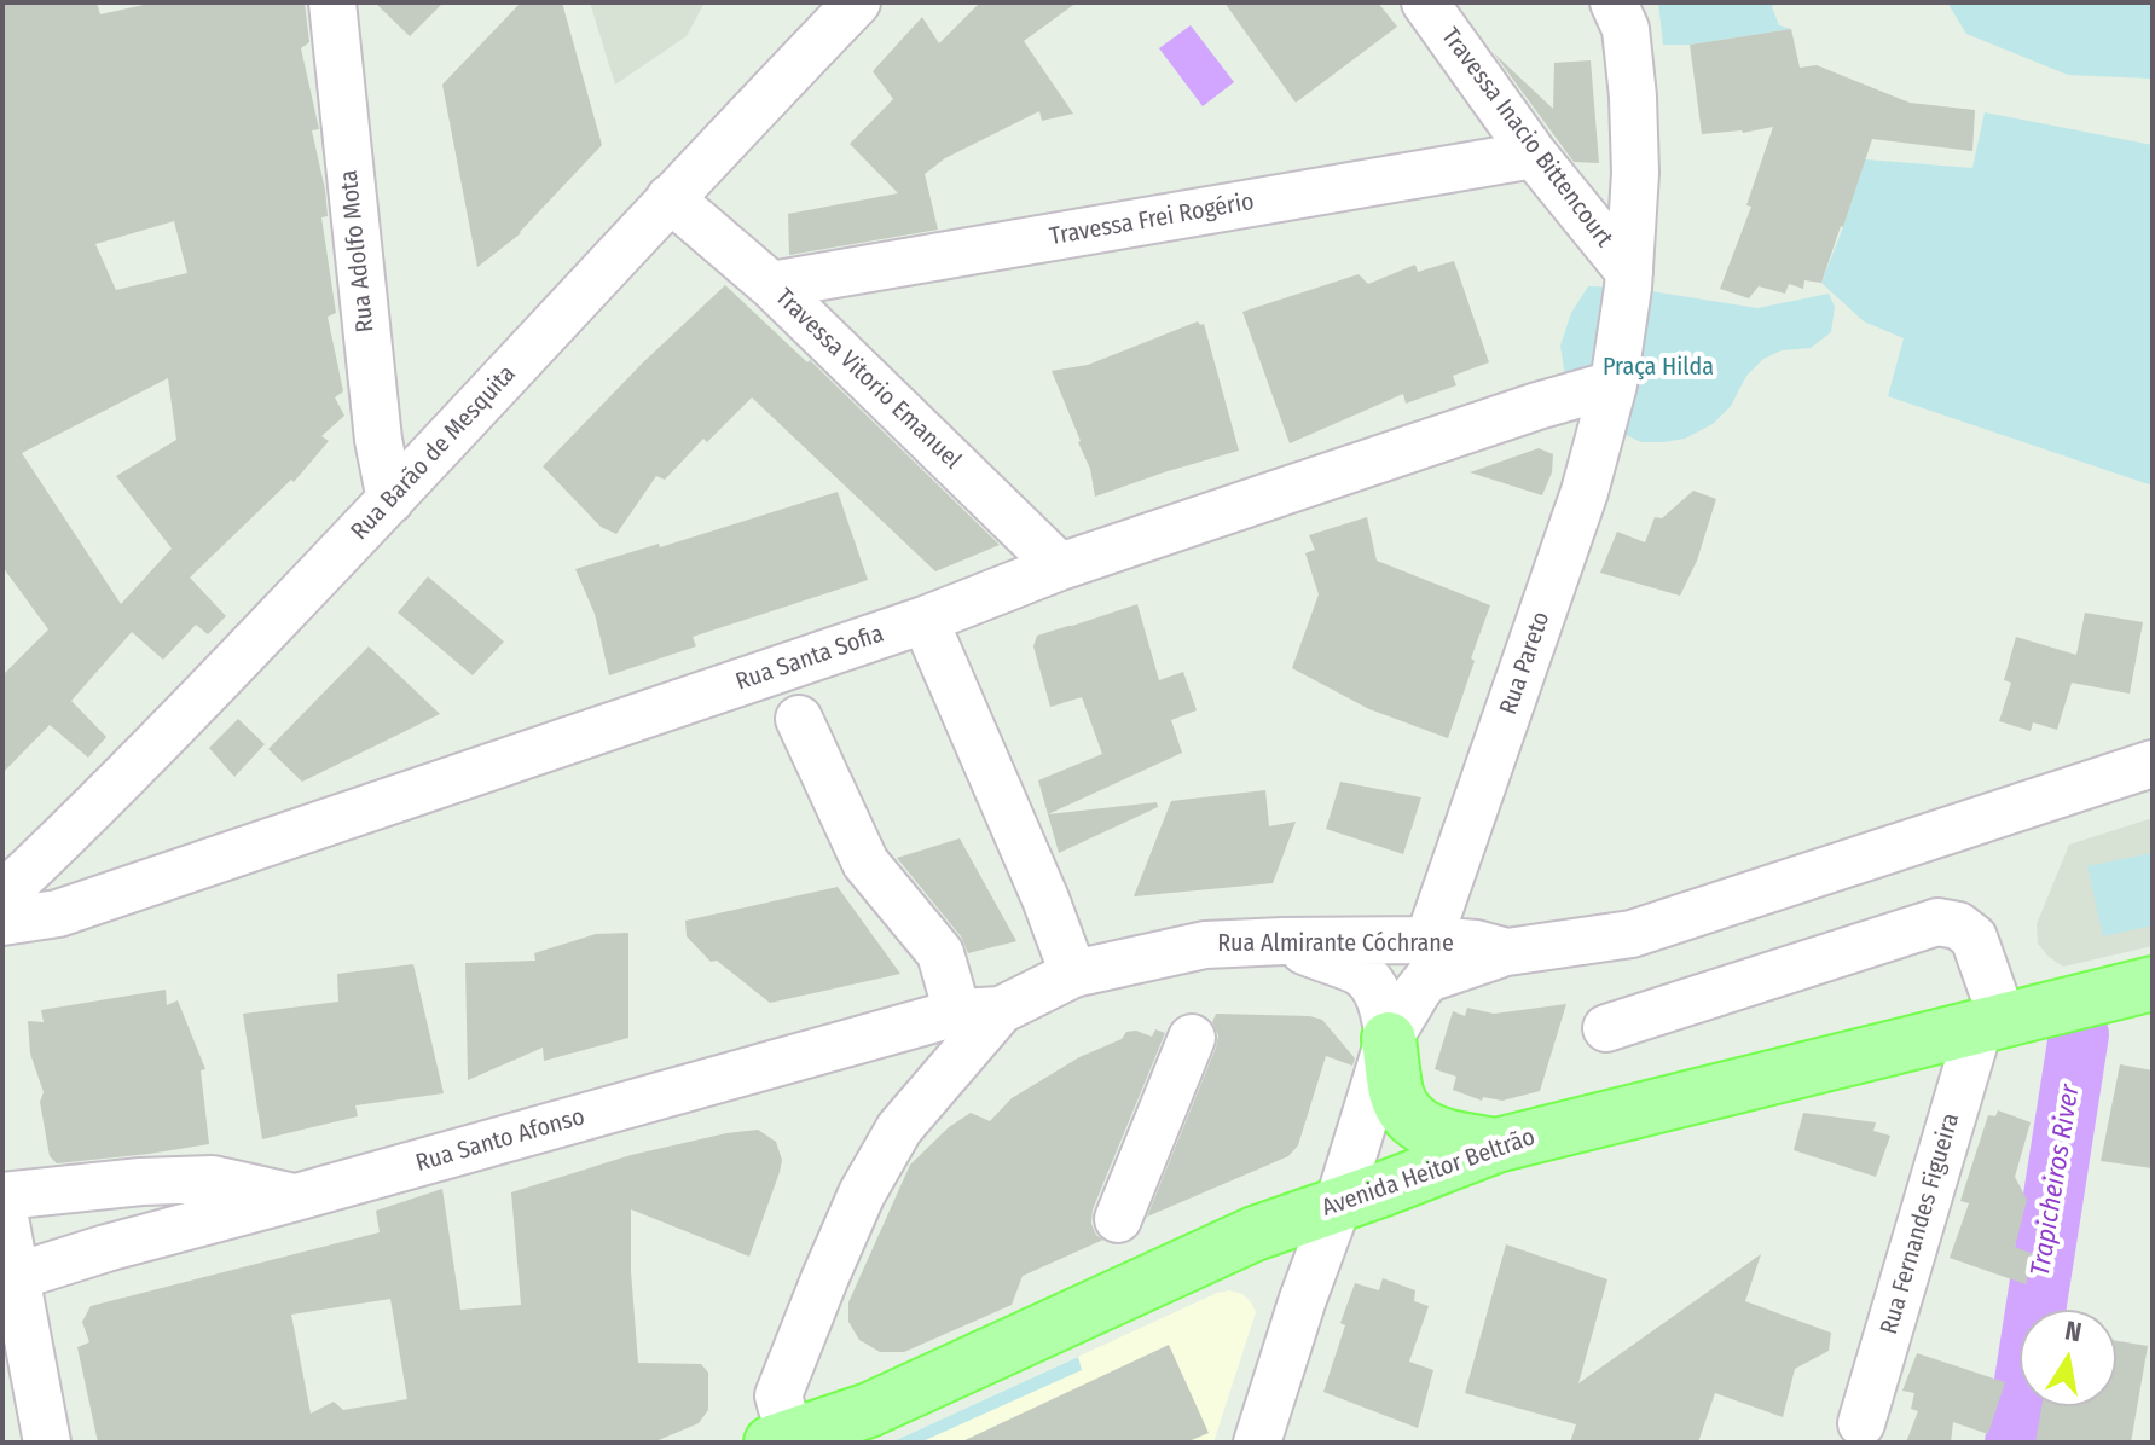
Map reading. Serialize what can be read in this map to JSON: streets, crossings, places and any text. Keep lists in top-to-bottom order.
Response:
{
  "streets": {
    "main road": ["Avenida Heitor Beltrão"],
    "street": [
      "Travessa Inacio Bittencourt",
      "Travessa Frei Rogério",
      "Rua Adolfo Mota",
      "Travessa Vitorio Emanuel",
      "Rua Barão de Mesquita",
      "Rua Santa Sofia",
      "Rua Pareto",
      "Rua Almirante Cóchrane",
      "Rua Santo Afonso",
      "Rua Fernandes Figueira"
    ]
  },
  "crossings": [
    ["Travessa Inacio Bittencourt", "Travessa Frei Rogério"],
    ["Travessa Inacio Bittencourt", "Rua Pareto"],
    ["Travessa Frei Rogério", "Travessa Vitorio Emanuel"],
    ["Rua Adolfo Mota", "Rua Barão de Mesquita"],
    ["Travessa Vitorio Emanuel", "Rua Barão de Mesquita"],
    ["Travessa Vitorio Emanuel", "Rua Santa Sofia"],
    ["Rua Santa Sofia", "Rua Pareto"],
    ["Rua Pareto", "Rua Almirante Cóchrane"],
    ["Rua Almirante Cóchrane", "Rua Santo Afonso"],
    ["Rua Almirante Cóchrane", "Avenida Heitor Beltrão"],
    ["Avenida Heitor Beltrão", "Rua Fernandes Figueira"]
  ],
  "water": ["Trapicheiros River"],
  "parks": ["Praça Hilda"],
  "north": "top"
}
